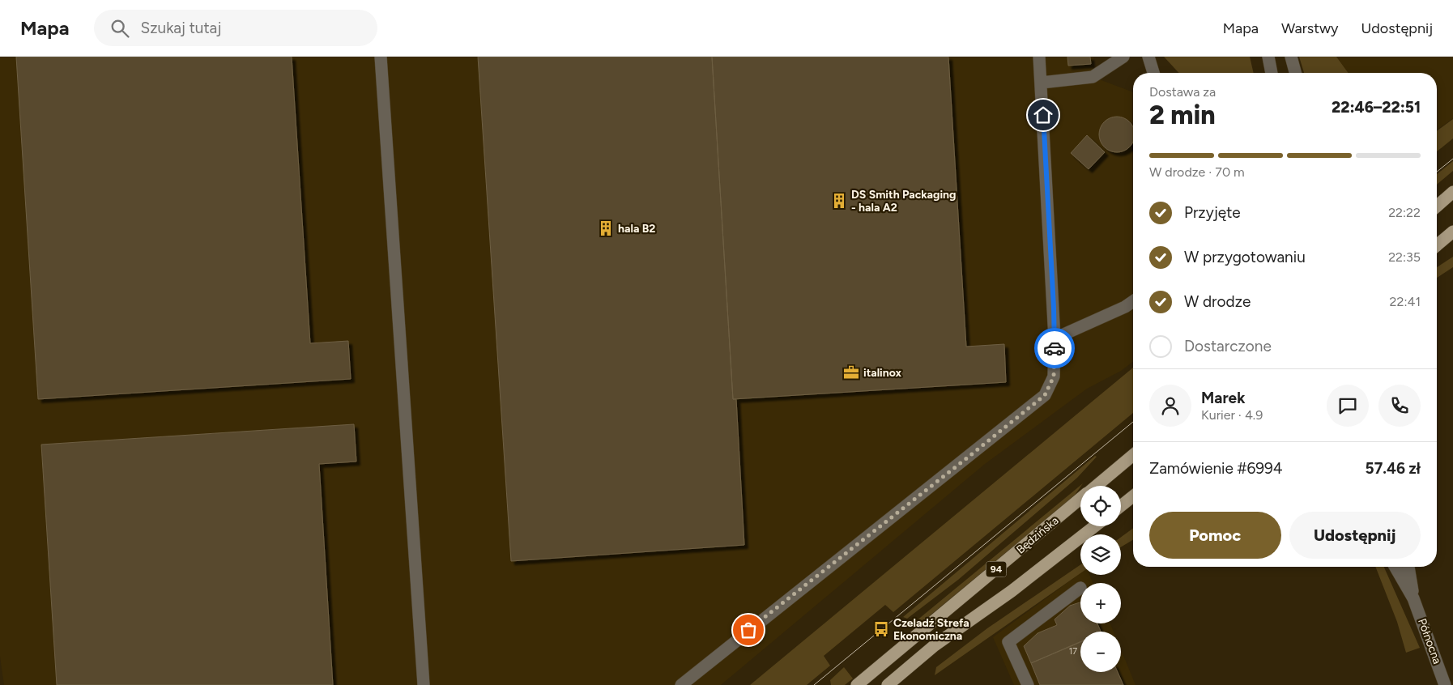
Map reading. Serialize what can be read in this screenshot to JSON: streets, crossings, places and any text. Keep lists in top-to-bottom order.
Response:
{
  "streets": {
    "main road": ["Będzińska", "94"],
    "street": ["Północna"]
  },
  "places": {
    "building": ["DS Smith Packaging - hala A2", "hala B2"],
    "office": ["italinox"],
    "bus stop": ["Czeladź Strefa Ekonomiczna"]
  },
  "house_numbers": ["17"],
  "page": {
    "header": "Mapa",
    "search": "Szukaj tutaj",
    "nav": ["Mapa", "Warstwy", "Udostępnij"],
    "heading": ["2 min", "Dostawa za", "22:46–22:51"],
    "panel": [
      "Marek",
      "Kurier · 4.9",
      "Zamówienie #6994",
      "57.46 zł"
    ],
    "bar": "W drodze · 70 m",
    "list": [
      ["Przyjęte", "22:22"],
      ["W przygotowaniu", "22:35"],
      ["W drodze", "22:41"],
      "Dostarczone"
    ],
    "map_buttons": ["+", "−"],
    "buttons": ["Pomoc", "Udostępnij"]
  }
}
